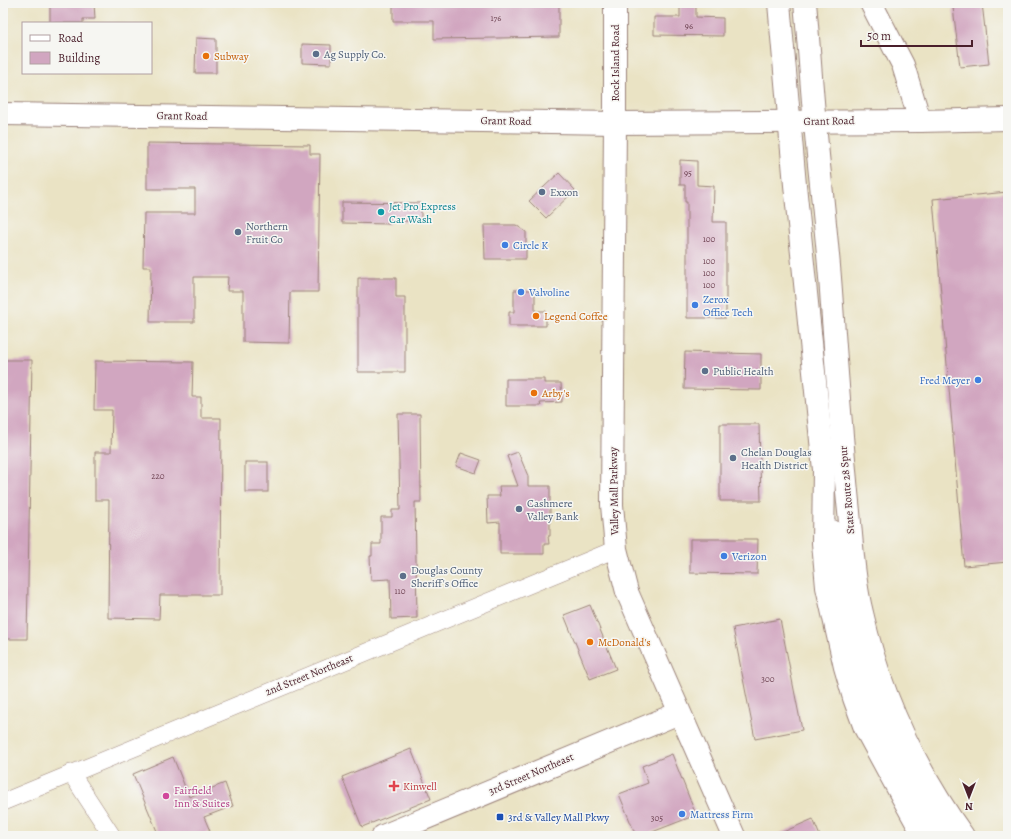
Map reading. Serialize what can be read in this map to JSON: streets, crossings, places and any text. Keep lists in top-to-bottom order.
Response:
{
  "streets": {
    "main road": [
      "Rock Island Road",
      "Grant Road",
      "State Route 28 Spur",
      "Valley Mall Parkway",
      "3rd Street Northeast"
    ],
    "street": ["2nd Street Northeast"]
  },
  "crossings": [
    ["Rock Island Road", "Grant Road"],
    ["Rock Island Road", "Valley Mall Parkway"],
    ["Grant Road", "State Route 28 Spur"],
    ["Grant Road", "Valley Mall Parkway"],
    ["Valley Mall Parkway", "2nd Street Northeast"],
    ["Valley Mall Parkway", "3rd Street Northeast"]
  ],
  "places": {
    "other": [
      "Ag Supply Co.",
      "Subway",
      "Exxon",
      "Jet Pro Express Car Wash",
      "Northern Fruit Co",
      "Circle K",
      "Valvoline",
      "Zerox Office Tech",
      "Legend Coffee",
      "Public Health",
      "Fred Meyer",
      "Arby's",
      "Chelan Douglas Health District",
      "Cashmere Valley Bank",
      "Verizon",
      "Douglas County Sheriff's Office",
      "McDonald's",
      "Fairfield Inn & Suites",
      "Mattress Firm"
    ],
    "health": ["Kinwell"],
    "transit": ["3rd & Valley Mall Pkwy"]
  },
  "house_numbers": [
    "176",
    "96",
    "95",
    "100",
    "100",
    "100",
    "100",
    "220",
    "110",
    "300",
    "305"
  ],
  "legend": ["Road", "Building"],
  "scale_bar": "50 m",
  "north": "bottom"
}
